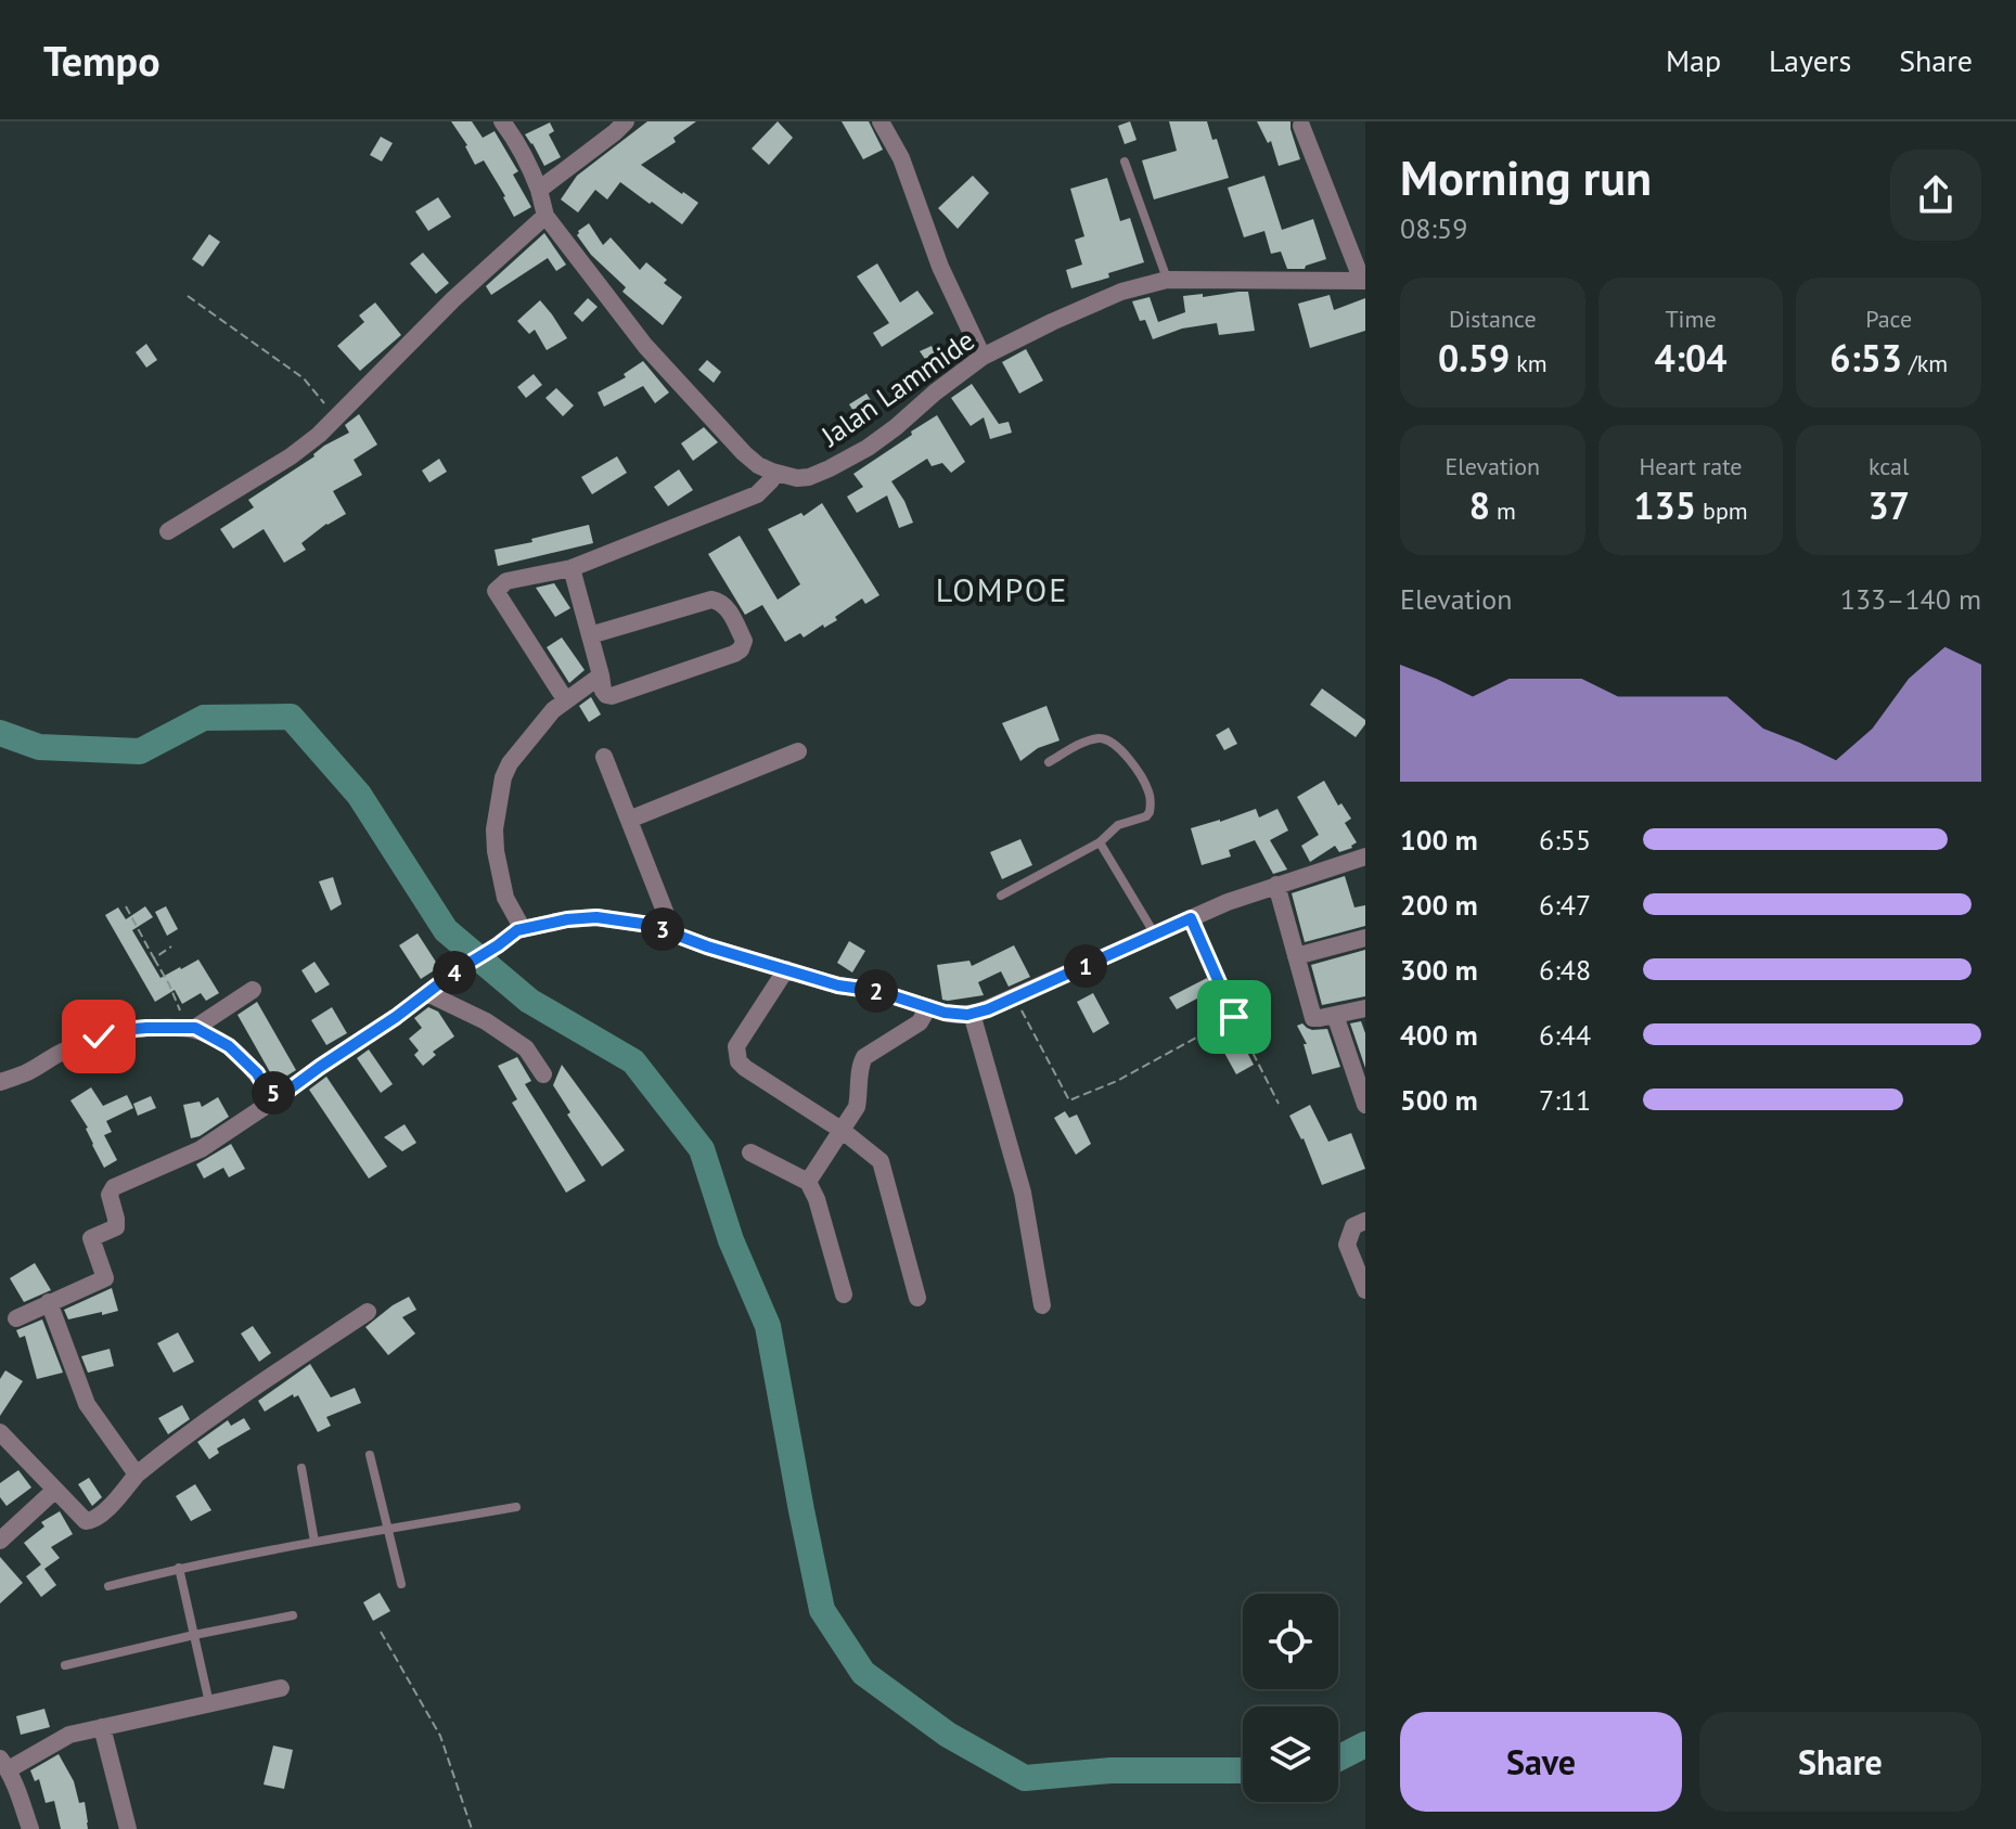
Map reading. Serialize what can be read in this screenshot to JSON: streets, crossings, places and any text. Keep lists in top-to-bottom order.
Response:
{
  "streets": {
    "street": ["Jalan Lammide"]
  },
  "districts": ["LOMPOE"],
  "page": {
    "header": "Tempo",
    "nav": ["Map", "Layers", "Share"],
    "heading": ["Morning run", "08:59"],
    "stats": [
      ["Distance", "0.59 km"],
      ["Time", "4:04"],
      ["Pace", "6:53 /km"],
      ["Elevation", "8 m"],
      ["Heart rate", "135 bpm"],
      ["kcal", "37"]
    ],
    "chart": ["Elevation", "133–140 m"],
    "list": [
      {
        "name": "100 m",
        "note": "6:55"
      },
      {
        "name": "200 m",
        "note": "6:47"
      },
      {
        "name": "300 m",
        "note": "6:48"
      },
      {
        "name": "400 m",
        "note": "6:44"
      },
      {
        "name": "500 m",
        "note": "7:11"
      }
    ],
    "pins": [
      "3",
      "1",
      "4",
      "2",
      "5"
    ],
    "buttons": ["Save", "Share"]
  }
}
